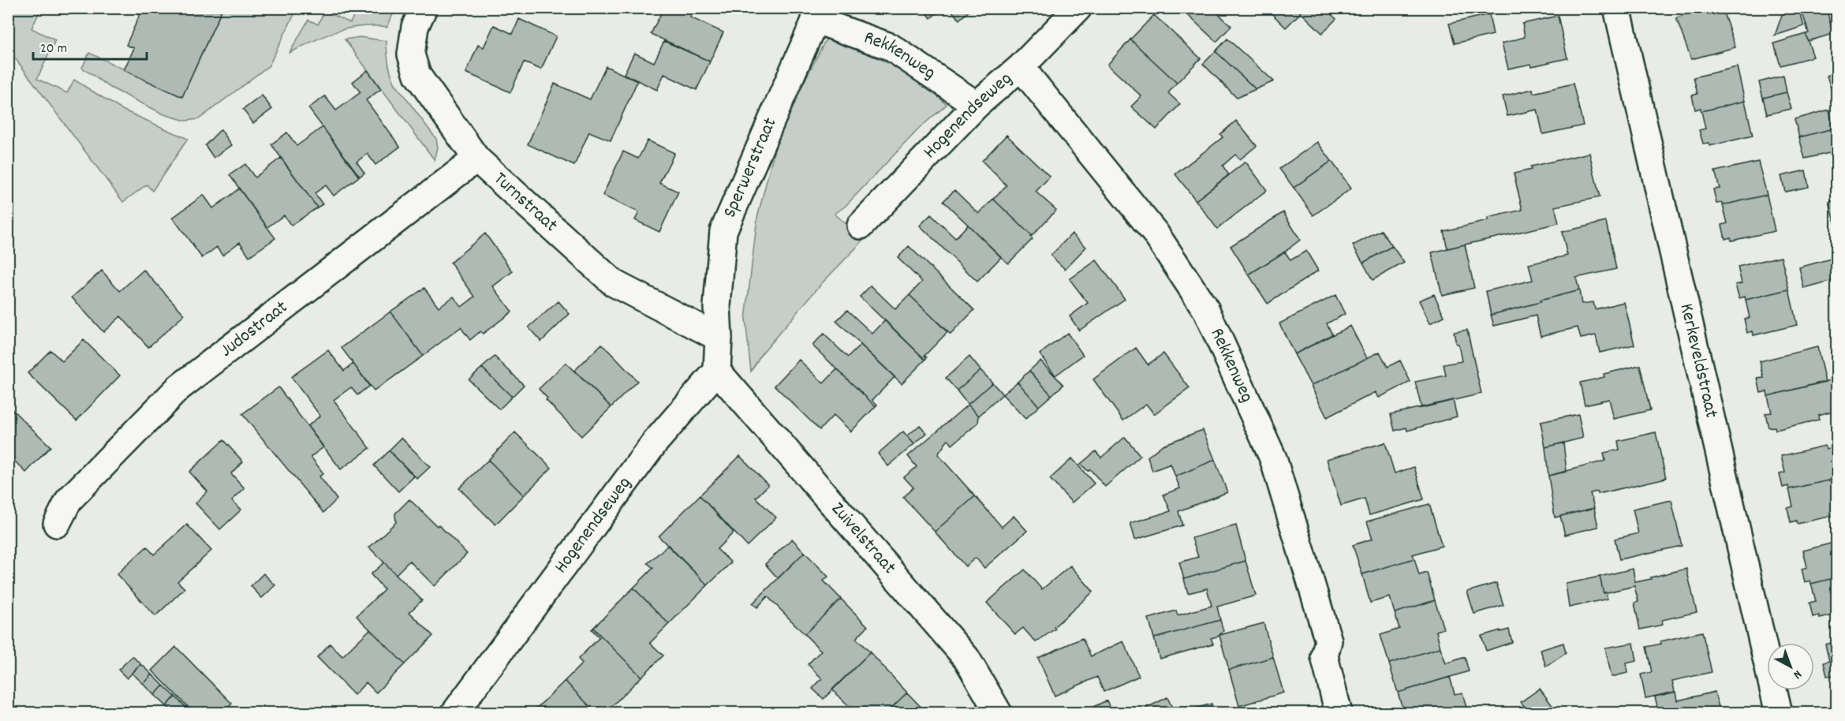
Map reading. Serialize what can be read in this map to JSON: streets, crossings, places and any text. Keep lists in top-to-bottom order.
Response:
{
  "streets": {
    "street": [
      "Rekkenweg",
      "Hogenendseweg",
      "Sperwerstraat",
      "Turnstraat",
      "Judostraat",
      "Kerkeveldstraat",
      "Zuivelstraat"
    ]
  },
  "crossings": [
    ["Rekkenweg", "Hogenendseweg"],
    ["Rekkenweg", "Sperwerstraat"],
    ["Hogenendseweg", "Zuivelstraat"],
    ["Sperwerstraat", "Turnstraat"],
    ["Turnstraat", "Judostraat"]
  ],
  "scale_bar": "20 m",
  "north": "bottom right"
}
